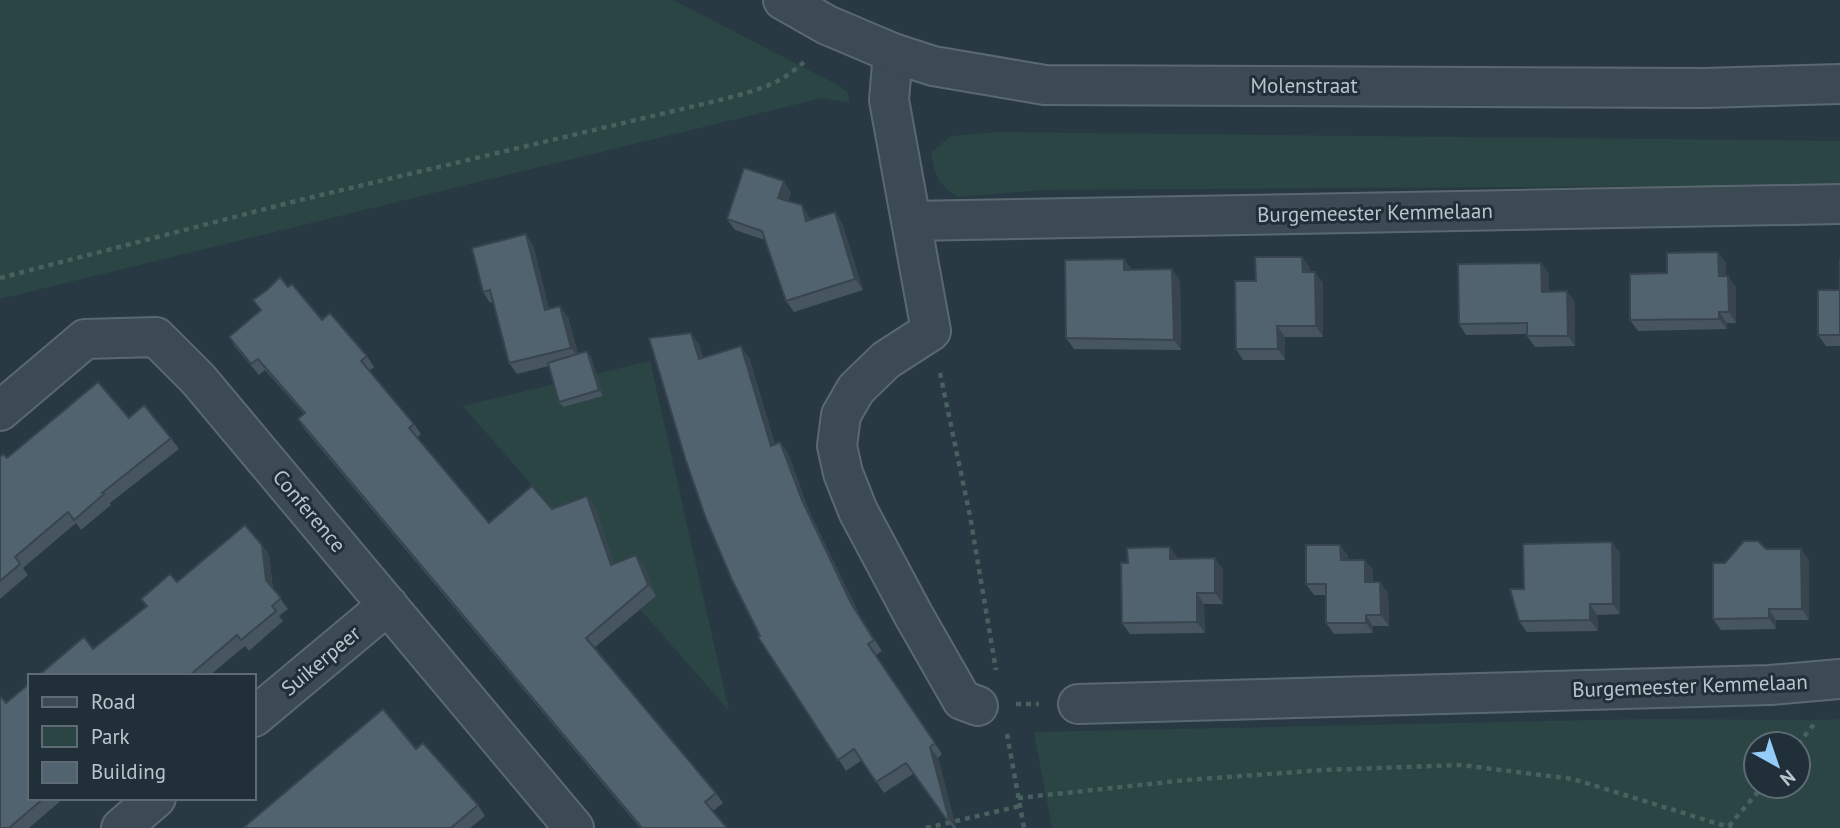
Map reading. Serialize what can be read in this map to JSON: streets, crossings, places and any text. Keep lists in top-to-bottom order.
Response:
{
  "streets": {
    "street": [
      "Molenstraat",
      "Burgemeester Kemmelaan",
      "Conference",
      "Suikerpeer"
    ]
  },
  "crossings": [
    ["Conference", "Suikerpeer"]
  ],
  "legend": ["Road", "Park", "Building"],
  "north": "bottom right"
}
